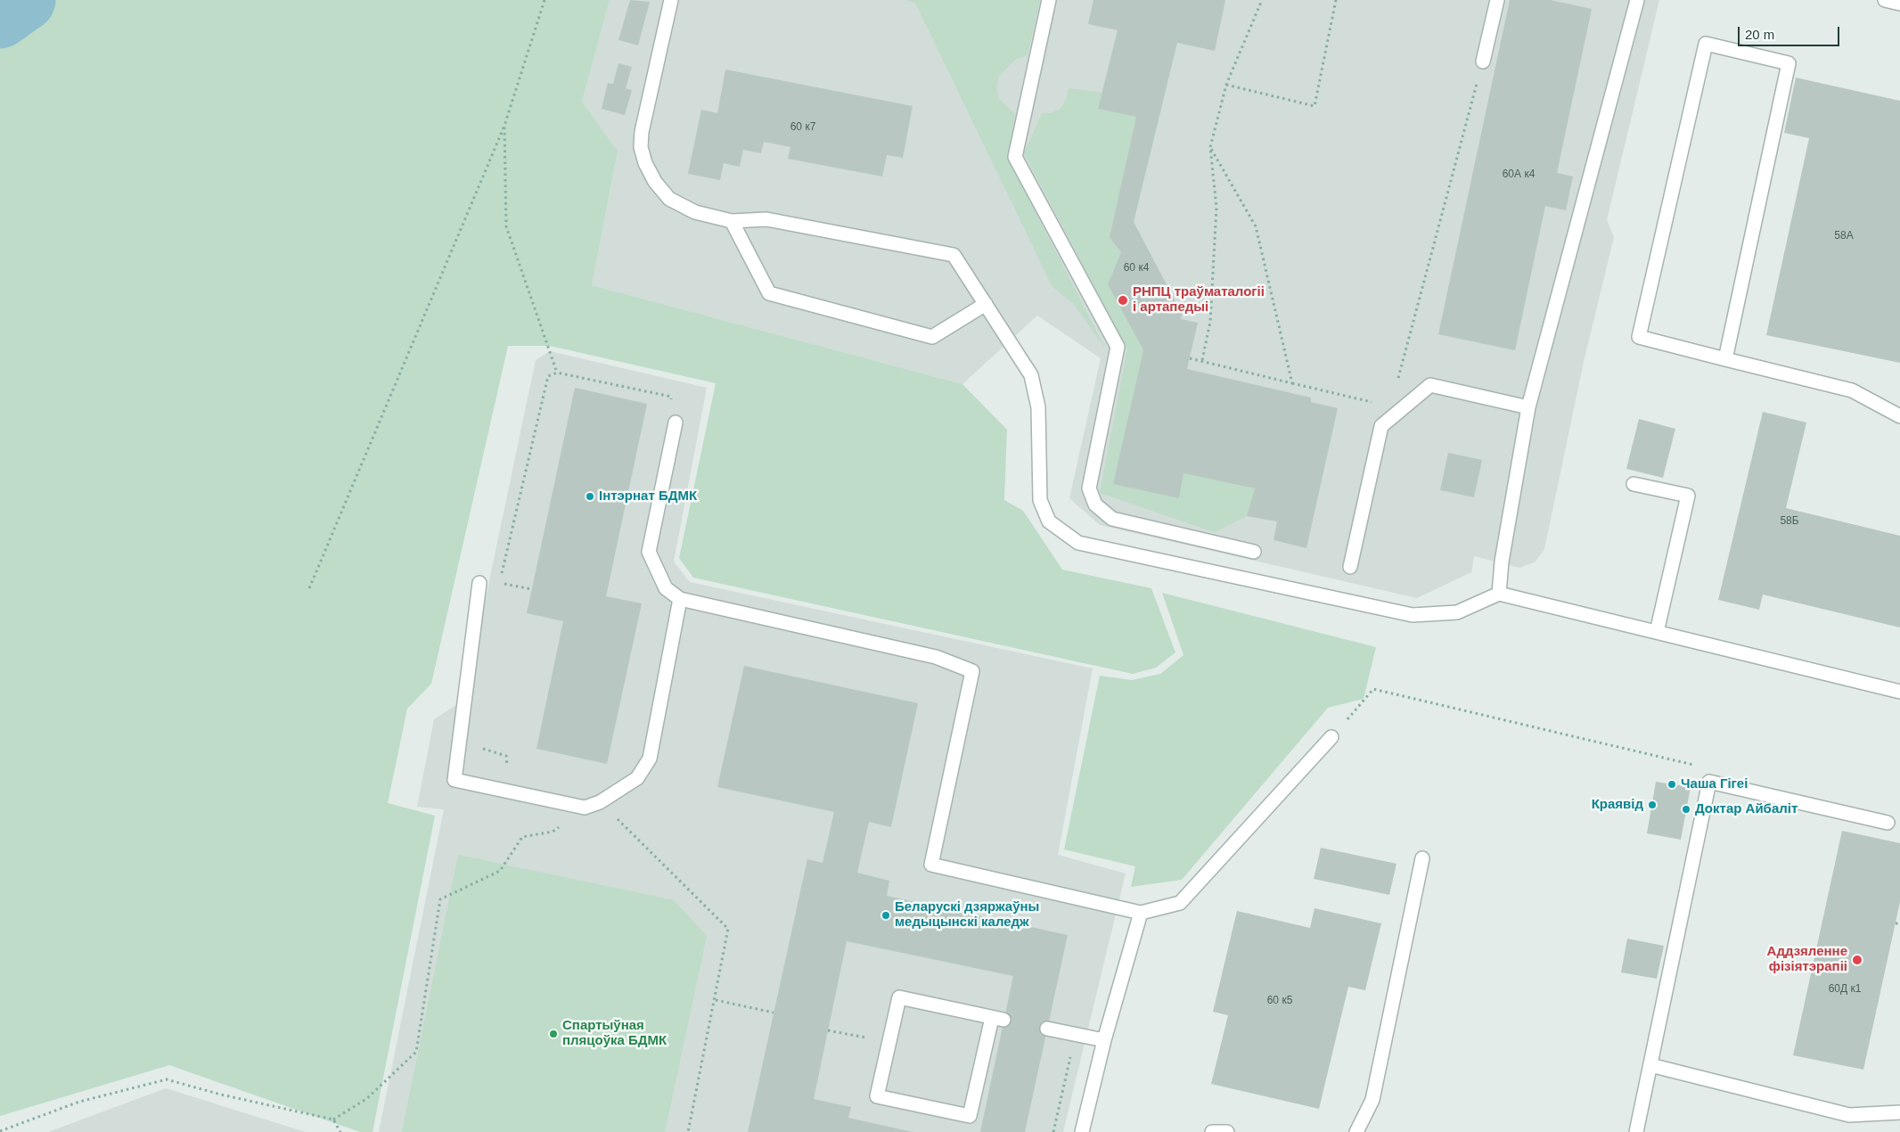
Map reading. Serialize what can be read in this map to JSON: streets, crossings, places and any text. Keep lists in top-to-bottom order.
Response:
{
  "places": [
    "РНПЦ траўматалогіі і артапедыі",
    "Інтэрнат БДМК",
    "Чаша Гігеі",
    "Краявід",
    "Доктар Айбаліт",
    "Беларускі дзяржаўны медыцынскі каледж",
    "Аддзяленне фізіятэрапіі",
    "Спартыўная пляцоўка БДМК"
  ],
  "house_numbers": [
    "60 к7",
    "60А к4",
    "58А",
    "60 к4",
    "58Б",
    "60Д к1",
    "60 к5"
  ],
  "scale_bar": "20 m"
}
